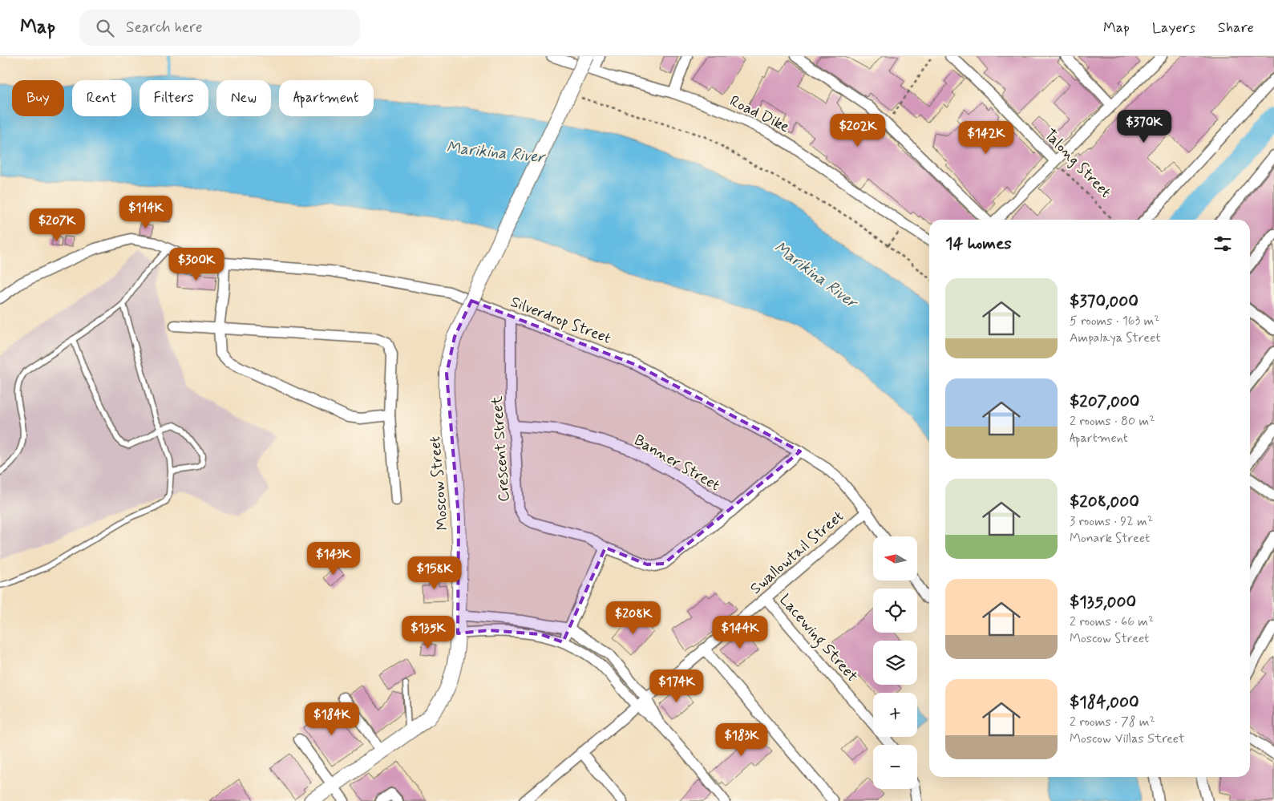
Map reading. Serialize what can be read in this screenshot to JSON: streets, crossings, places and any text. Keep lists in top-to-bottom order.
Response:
{
  "streets": {
    "street": [
      "Road Dike",
      "Talong Street",
      "Silverdrop Street",
      "Crescent Street",
      "Banner Street",
      "Moscow Street",
      "Swallowtail Street",
      "Lacewing Street"
    ]
  },
  "crossings": [
    ["Silverdrop Street", "Crescent Street"],
    ["Silverdrop Street", "Swallowtail Street"],
    ["Crescent Street", "Banner Street"],
    ["Swallowtail Street", "Lacewing Street"]
  ],
  "water": ["Marikina River"],
  "north": "left",
  "page": {
    "header": "Map",
    "search": "Search here",
    "nav": ["Map", "Layers", "Share"],
    "chip": [
      "Buy",
      "Rent",
      "Filters",
      "New",
      "Apartment"
    ],
    "price": [
      "$370K",
      "$202K",
      "$142K",
      "$114K",
      "$207K",
      "$300K",
      "$143K",
      "$158K",
      "$208K",
      "$135K",
      "$144K",
      "$174K",
      "$184K",
      "$183K"
    ],
    "heading": "14 homes",
    "list": [
      {
        "name": "$370,000",
        "note": "5 rooms · 163 m² · Ampalaya Street"
      },
      {
        "name": "$207,000",
        "note": "2 rooms · 80 m² · Apartment"
      },
      {
        "name": "$208,000",
        "note": "3 rooms · 92 m² · Monark Street"
      },
      {
        "name": "$135,000",
        "note": "2 rooms · 66 m² · Moscow Street"
      },
      {
        "name": "$184,000",
        "note": "2 rooms · 78 m² · Moscow Villas Street"
      }
    ],
    "map_buttons": ["+", "−"]
  }
}
